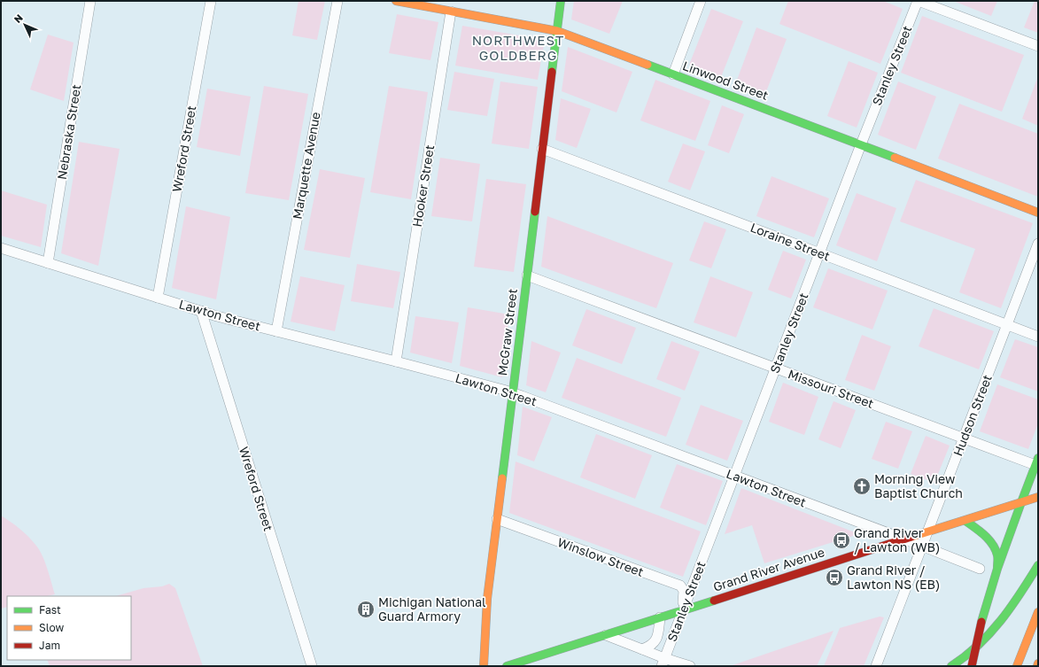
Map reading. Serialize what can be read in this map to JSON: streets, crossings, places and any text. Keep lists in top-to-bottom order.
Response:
{
  "streets": {
    "main road": ["Linwood Street", "McGraw Street", "Grand River Avenue"],
    "street": [
      "Stanley Street",
      "Nebraska Street",
      "Wreford Street",
      "Marquette Avenue",
      "Hooker Street",
      "Loraine Street",
      "Lawton Street",
      "Missouri Street",
      "Hudson Street",
      "Winslow Street"
    ]
  },
  "crossings": [
    ["Stanley Street", "Linwood Street"],
    ["Stanley Street", "Loraine Street"],
    ["Stanley Street", "Lawton Street"],
    ["Stanley Street", "Missouri Street"],
    ["Stanley Street", "Winslow Street"],
    ["Stanley Street", "Grand River Avenue"],
    ["Linwood Street", "Hooker Street"],
    ["Linwood Street", "McGraw Street"],
    ["Nebraska Street", "Lawton Street"],
    ["Wreford Street", "Lawton Street"],
    ["Marquette Avenue", "Lawton Street"],
    ["Hooker Street", "Lawton Street"],
    ["Loraine Street", "McGraw Street"],
    ["Loraine Street", "Hudson Street"],
    ["Lawton Street", "McGraw Street"],
    ["Lawton Street", "Hudson Street"],
    ["Lawton Street", "Grand River Avenue"],
    ["McGraw Street", "Missouri Street"],
    ["McGraw Street", "Winslow Street"],
    ["Missouri Street", "Hudson Street"],
    ["Hudson Street", "Grand River Avenue"],
    ["Winslow Street", "Grand River Avenue"]
  ],
  "districts": ["NORTHWEST GOLDBERG"],
  "places": {
    "church": ["Morning View Baptist Church"],
    "bus stop": ["Grand River / Lawton (WB)", "Grand River / Lawton NS (EB)"],
    "building": ["Michigan National Guard Armory"]
  },
  "legend": ["Fast", "Slow", "Jam"],
  "north": "top left"
}
